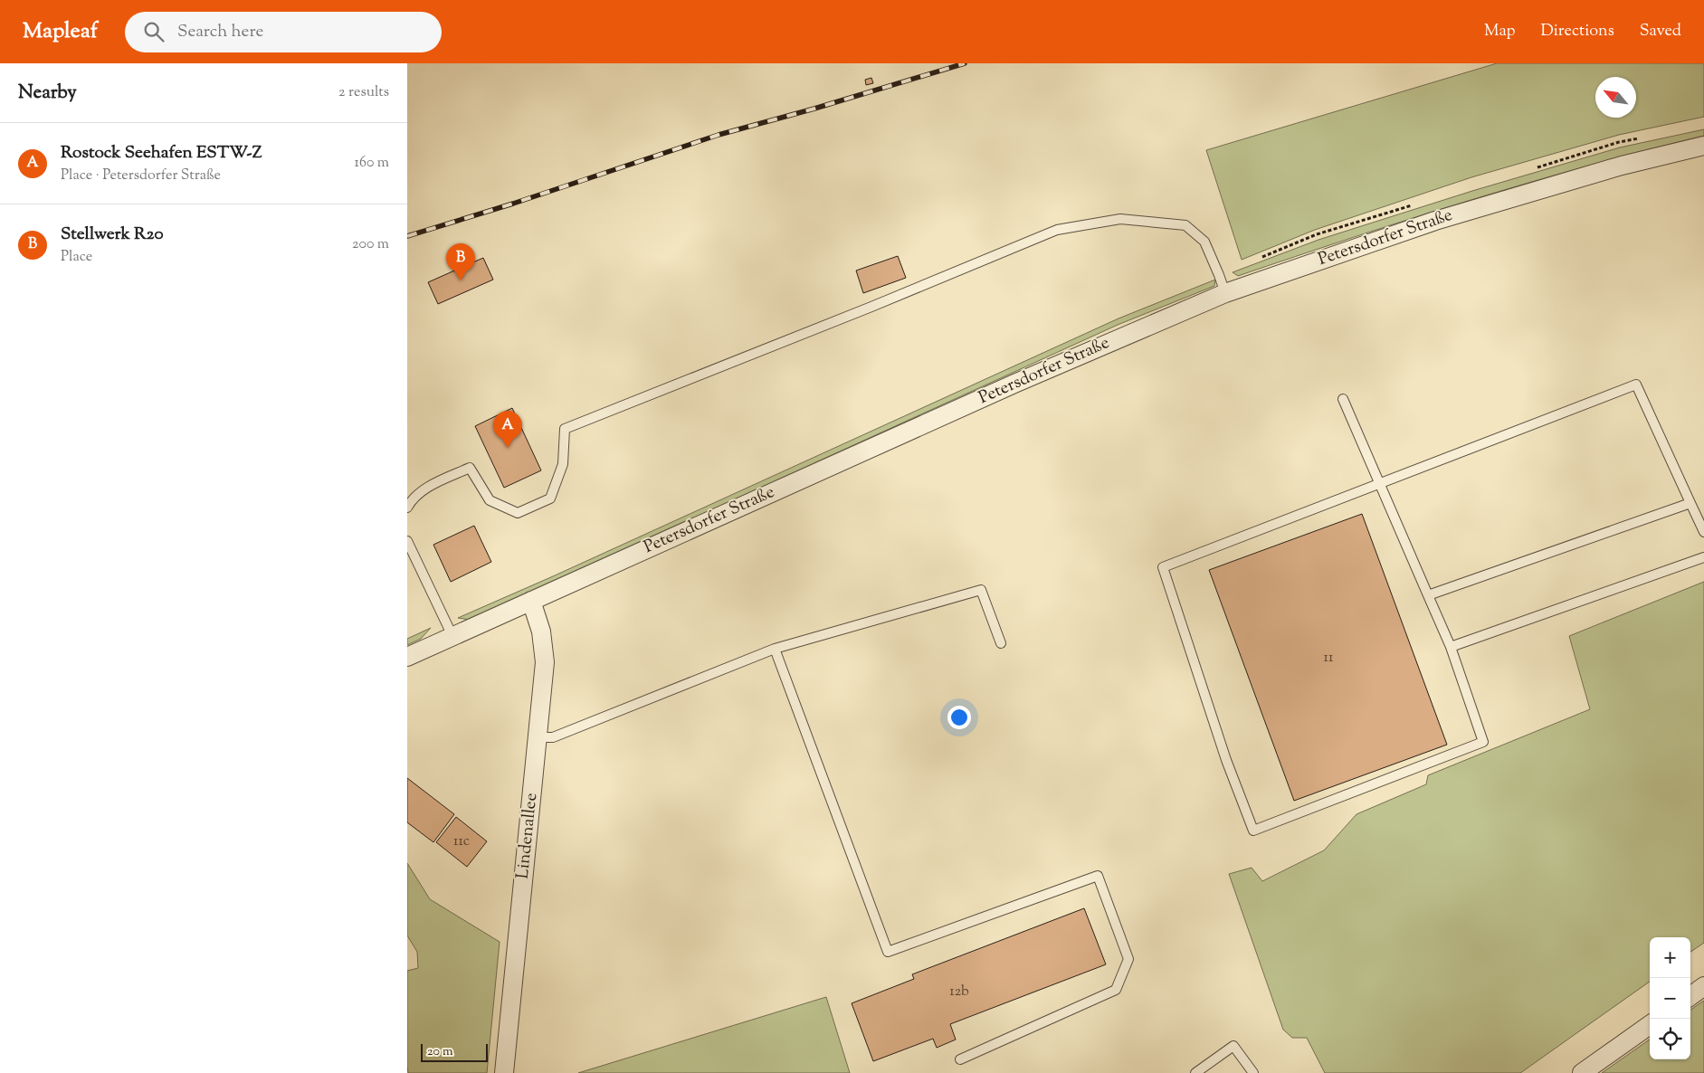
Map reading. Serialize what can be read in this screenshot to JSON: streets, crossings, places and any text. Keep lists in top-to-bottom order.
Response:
{
  "streets": {
    "street": ["Petersdorfer Straße", "Lindenallee"]
  },
  "crossings": [
    ["Petersdorfer Straße", "Lindenallee"]
  ],
  "house_numbers": ["11", "11c", "12b"],
  "scale_bar": "20 m",
  "north": "top left",
  "page": {
    "header": "Mapleaf",
    "search": "Search here",
    "nav": ["Map", "Directions", "Saved"],
    "heading": ["Nearby", "2 results"],
    "list": [
      {
        "mark": "A",
        "name": "Rostock Seehafen ESTW-Z",
        "note": "Place · Petersdorfer Straße",
        "value": "160 m"
      },
      {
        "mark": "B",
        "name": "Stellwerk R20",
        "note": "Place",
        "value": "200 m"
      }
    ],
    "pins": ["B", "A"],
    "map_buttons": ["+", "−"],
    "scale": "20 m"
  }
}
